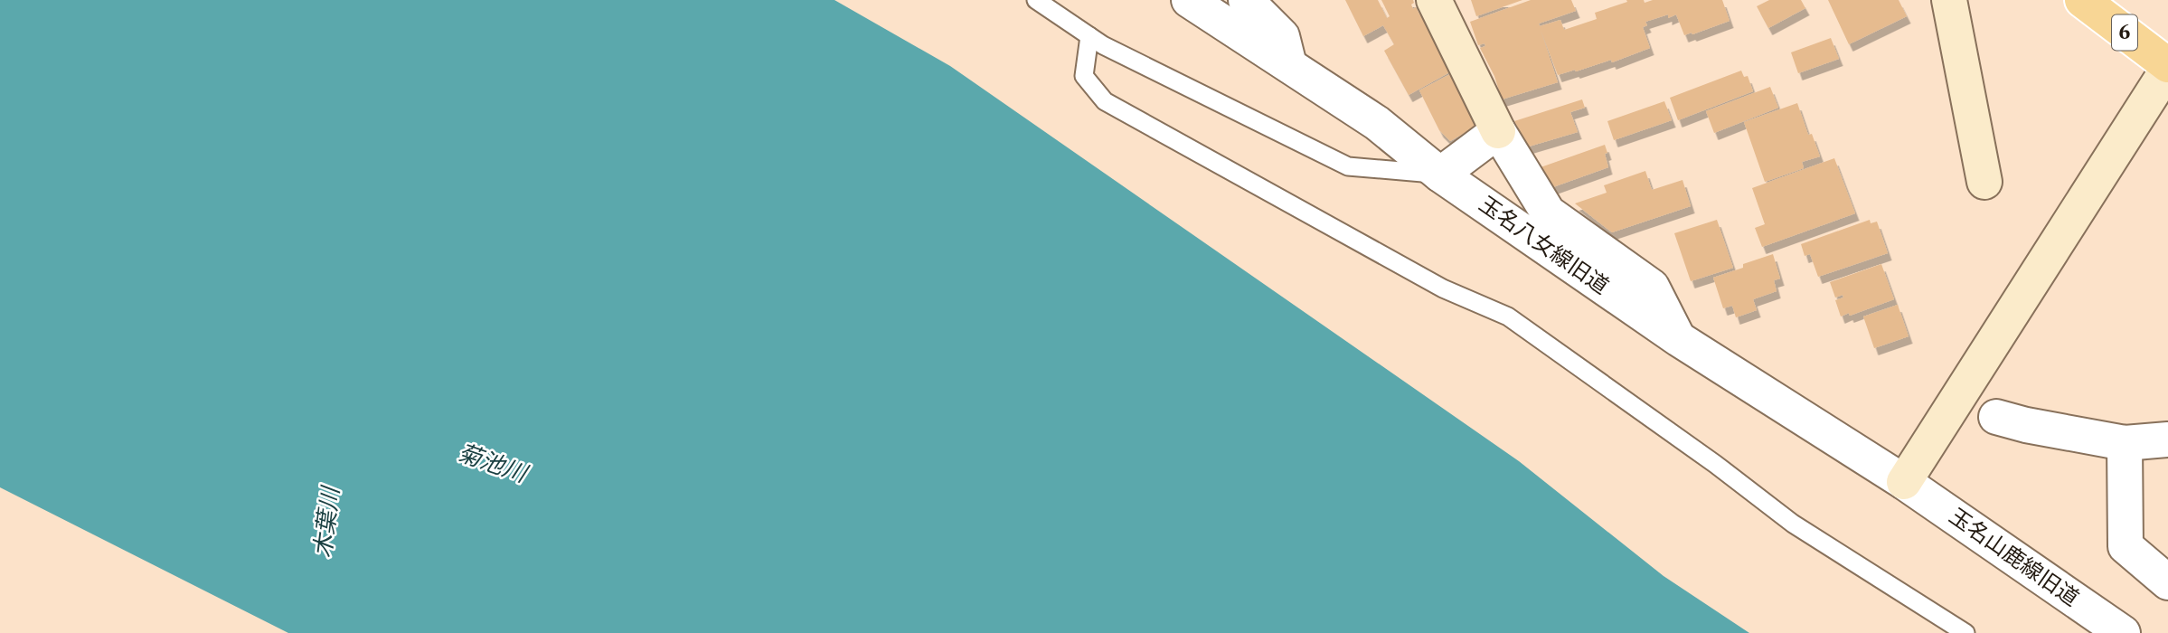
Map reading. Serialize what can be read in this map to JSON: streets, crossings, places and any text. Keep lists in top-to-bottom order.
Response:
{
  "streets": {
    "main road": ["6"],
    "street": ["玉名八女線旧道", "玉名山鹿線旧道"]
  },
  "crossings": [
    ["玉名八女線旧道", "玉名山鹿線旧道"]
  ],
  "water": ["菊池川", "木葉川"]
}
